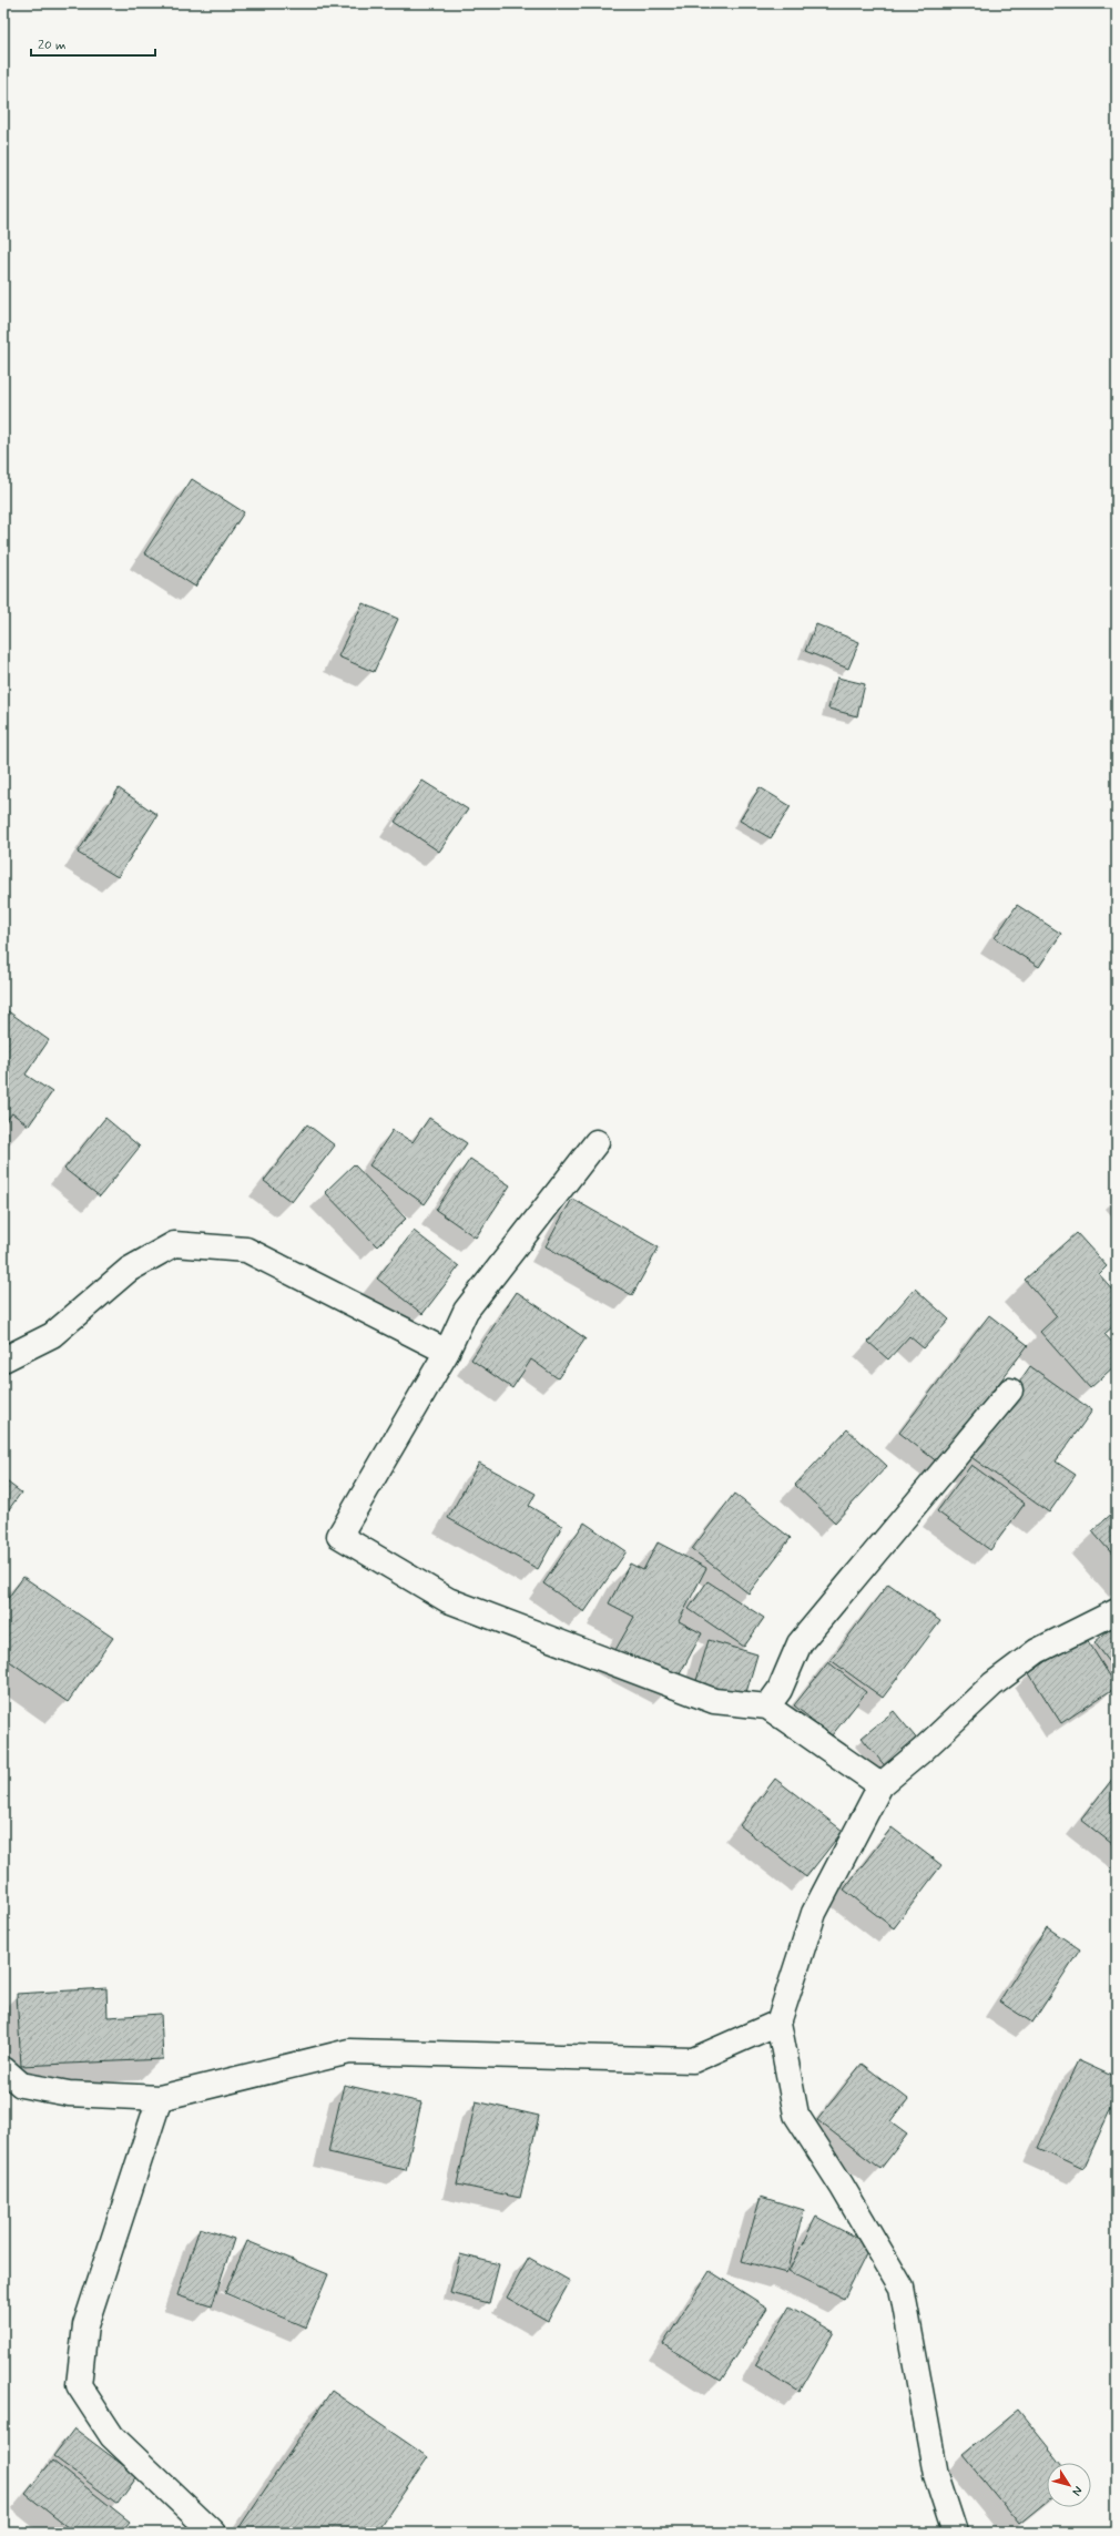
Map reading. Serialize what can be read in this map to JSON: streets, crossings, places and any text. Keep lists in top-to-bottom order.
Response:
{
  "scale_bar": "20 m",
  "north": "bottom right"
}
